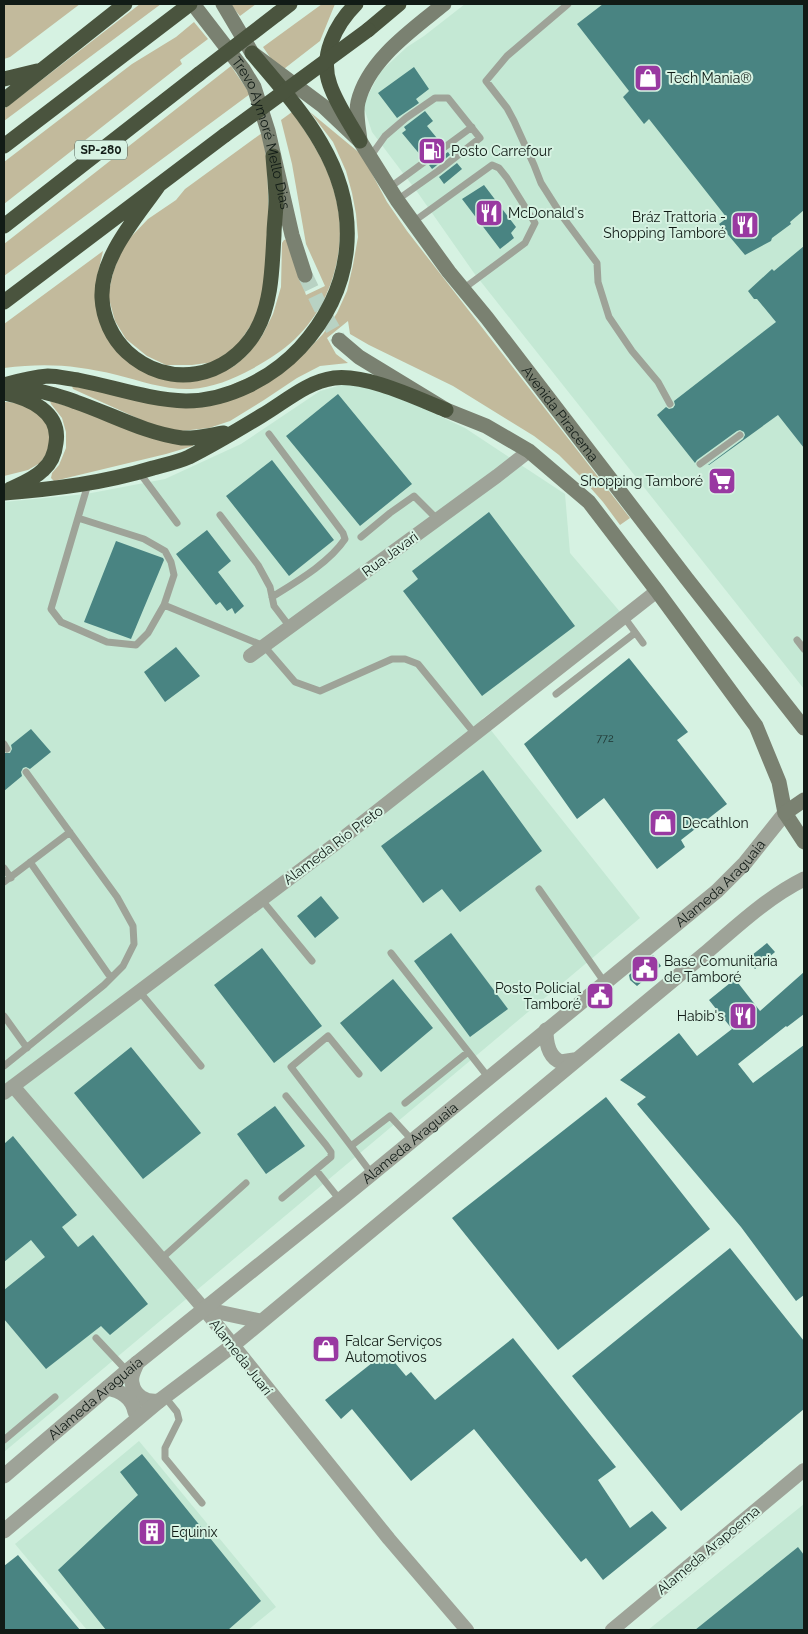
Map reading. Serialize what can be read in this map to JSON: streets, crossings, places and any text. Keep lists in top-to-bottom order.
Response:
{
  "streets": {
    "highway": ["SP-280"],
    "main road": ["Trevo Aymoré Mello Dias", "Avenida Piracema", "Alameda Araguaia"],
    "street": [
      "Rua Javari",
      "Alameda Rio Preto",
      "Alameda Juarí",
      "Alameda Arapoema"
    ]
  },
  "crossings": [
    ["Trevo Aymoré Mello Dias", "Avenida Piracema"],
    ["Alameda Rio Preto", "Alameda Juarí"],
    ["Alameda Araguaia", "Alameda Juarí"]
  ],
  "places": {
    "shop": ["Tech Mania®", "Decathlon", "Falcar Serviços Automotivos"],
    "fuel station": ["Posto Carrefour"],
    "restaurant": ["McDonald's", "Bráz Trattoria - Shopping Tamboré", "Habib's"],
    "supermarket": ["Shopping Tamboré"],
    "public building": ["Base Comunitaria de Tamboré", "Posto Policial Tamboré"],
    "building": ["Equinix"]
  },
  "house_numbers": ["772"]
}
